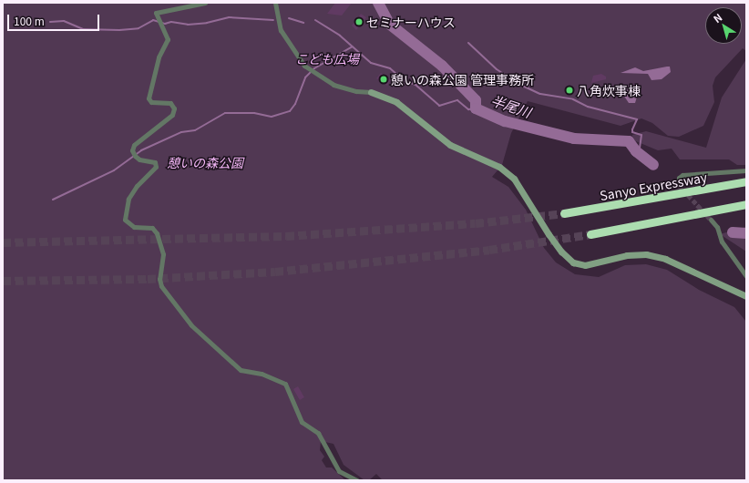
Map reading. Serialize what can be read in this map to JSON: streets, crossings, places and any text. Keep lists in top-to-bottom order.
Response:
{
  "streets": {
    "highway": ["Sanyo Expressway"]
  },
  "water": ["半尾川"],
  "parks": ["こども広場", "憩いの森公園"],
  "places": ["セミナーハウス", "憩いの森公園 管理事務所", "八角炊事棟"],
  "scale_bar": "100 m",
  "north": "top left"
}
